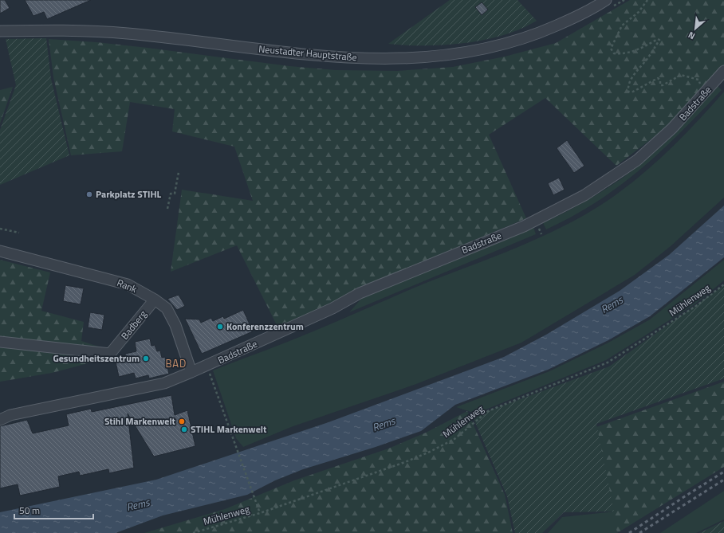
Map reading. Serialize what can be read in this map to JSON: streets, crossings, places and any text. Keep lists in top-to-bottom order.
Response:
{
  "streets": {
    "street": [
      "Neustadter Hauptstraße",
      "Badstraße",
      "Rank",
      "Badberg"
    ],
    "path": ["Mühlenweg"]
  },
  "crossings": [
    ["Rank", "Badberg"]
  ],
  "districts": ["BAD"],
  "water": ["Rems"],
  "places": [
    "Parkplatz STIHL",
    "Konferenzzentrum",
    "Gesundheitszentrum",
    "Stihl Markenwelt",
    "STIHL Markenwelt"
  ],
  "scale_bar": "50 m",
  "north": "bottom left"
}
